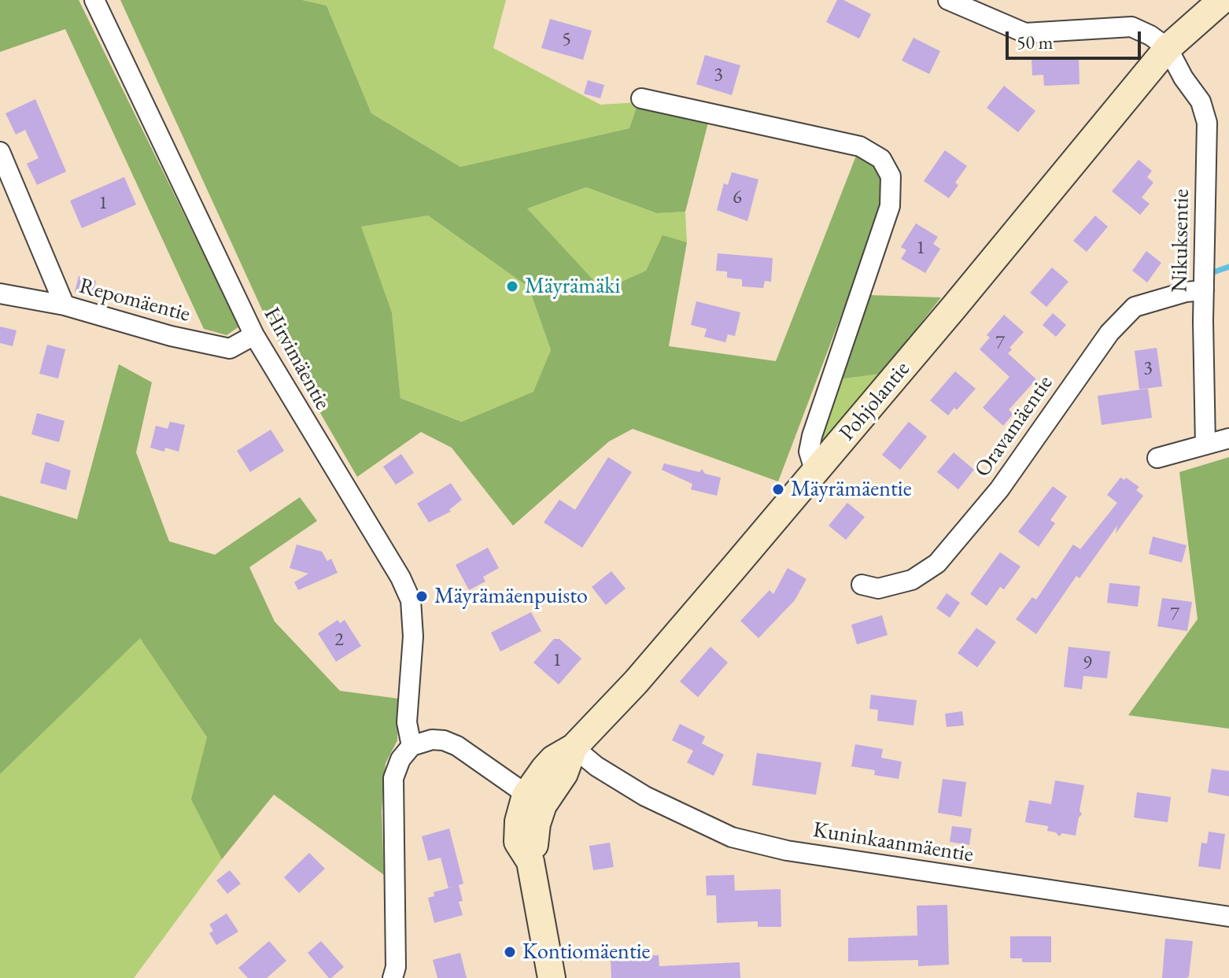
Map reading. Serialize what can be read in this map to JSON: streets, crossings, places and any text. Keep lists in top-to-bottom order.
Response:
{
  "streets": {
    "street": [
      "Nikuksentie",
      "Repomäentie",
      "Hirvimäentie",
      "Pohjolantie",
      "Oravamäentie",
      "Kuninkaanmäentie"
    ]
  },
  "crossings": [
    ["Nikuksentie", "Pohjolantie"],
    ["Nikuksentie", "Oravamäentie"],
    ["Repomäentie", "Hirvimäentie"],
    ["Pohjolantie", "Kuninkaanmäentie"]
  ],
  "places": [
    "Mäyrämäki",
    "Mäyrämäentie",
    "Mäyrämäenpuisto",
    "Kontiomäentie"
  ],
  "house_numbers": [
    "5",
    "3",
    "6",
    "1",
    "1",
    "7",
    "3",
    "7",
    "2",
    "1",
    "9"
  ],
  "scale_bar": "50 m"
}
